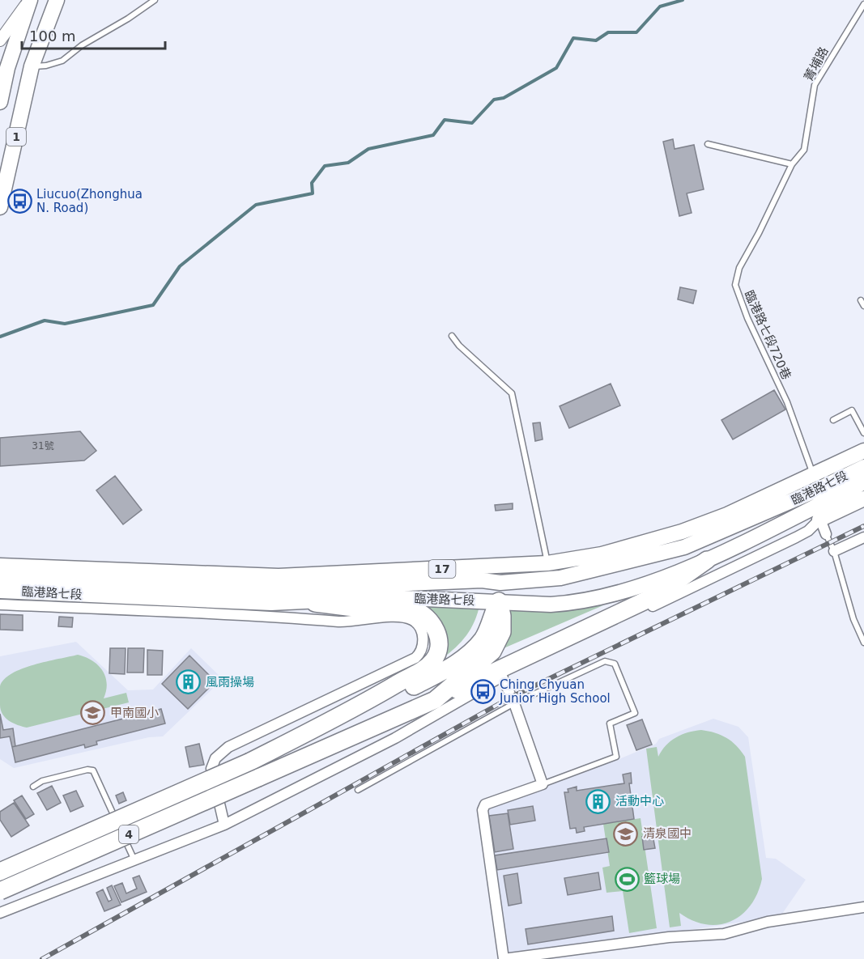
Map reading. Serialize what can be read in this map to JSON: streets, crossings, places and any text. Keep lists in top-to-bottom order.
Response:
{
  "streets": {
    "highway": ["4"],
    "main road": ["1", "臨港路七段", "17"],
    "lane": ["菁埔路", "臨港路七段720巷"]
  },
  "crossings": [
    ["菁埔路", "臨港路七段720巷"],
    ["臨港路七段720巷", "臨港路七段"]
  ],
  "places": {
    "bus stop": ["Liucuo(Zhonghua N. Road)", "Ching Chyuan Junior High School"],
    "building": ["風雨操場", "活動中心"],
    "school or university": ["甲南國小", "清泉國中"],
    "sports": ["籃球場"]
  },
  "house_numbers": ["31號"],
  "scale_bar": "100 m"
}
